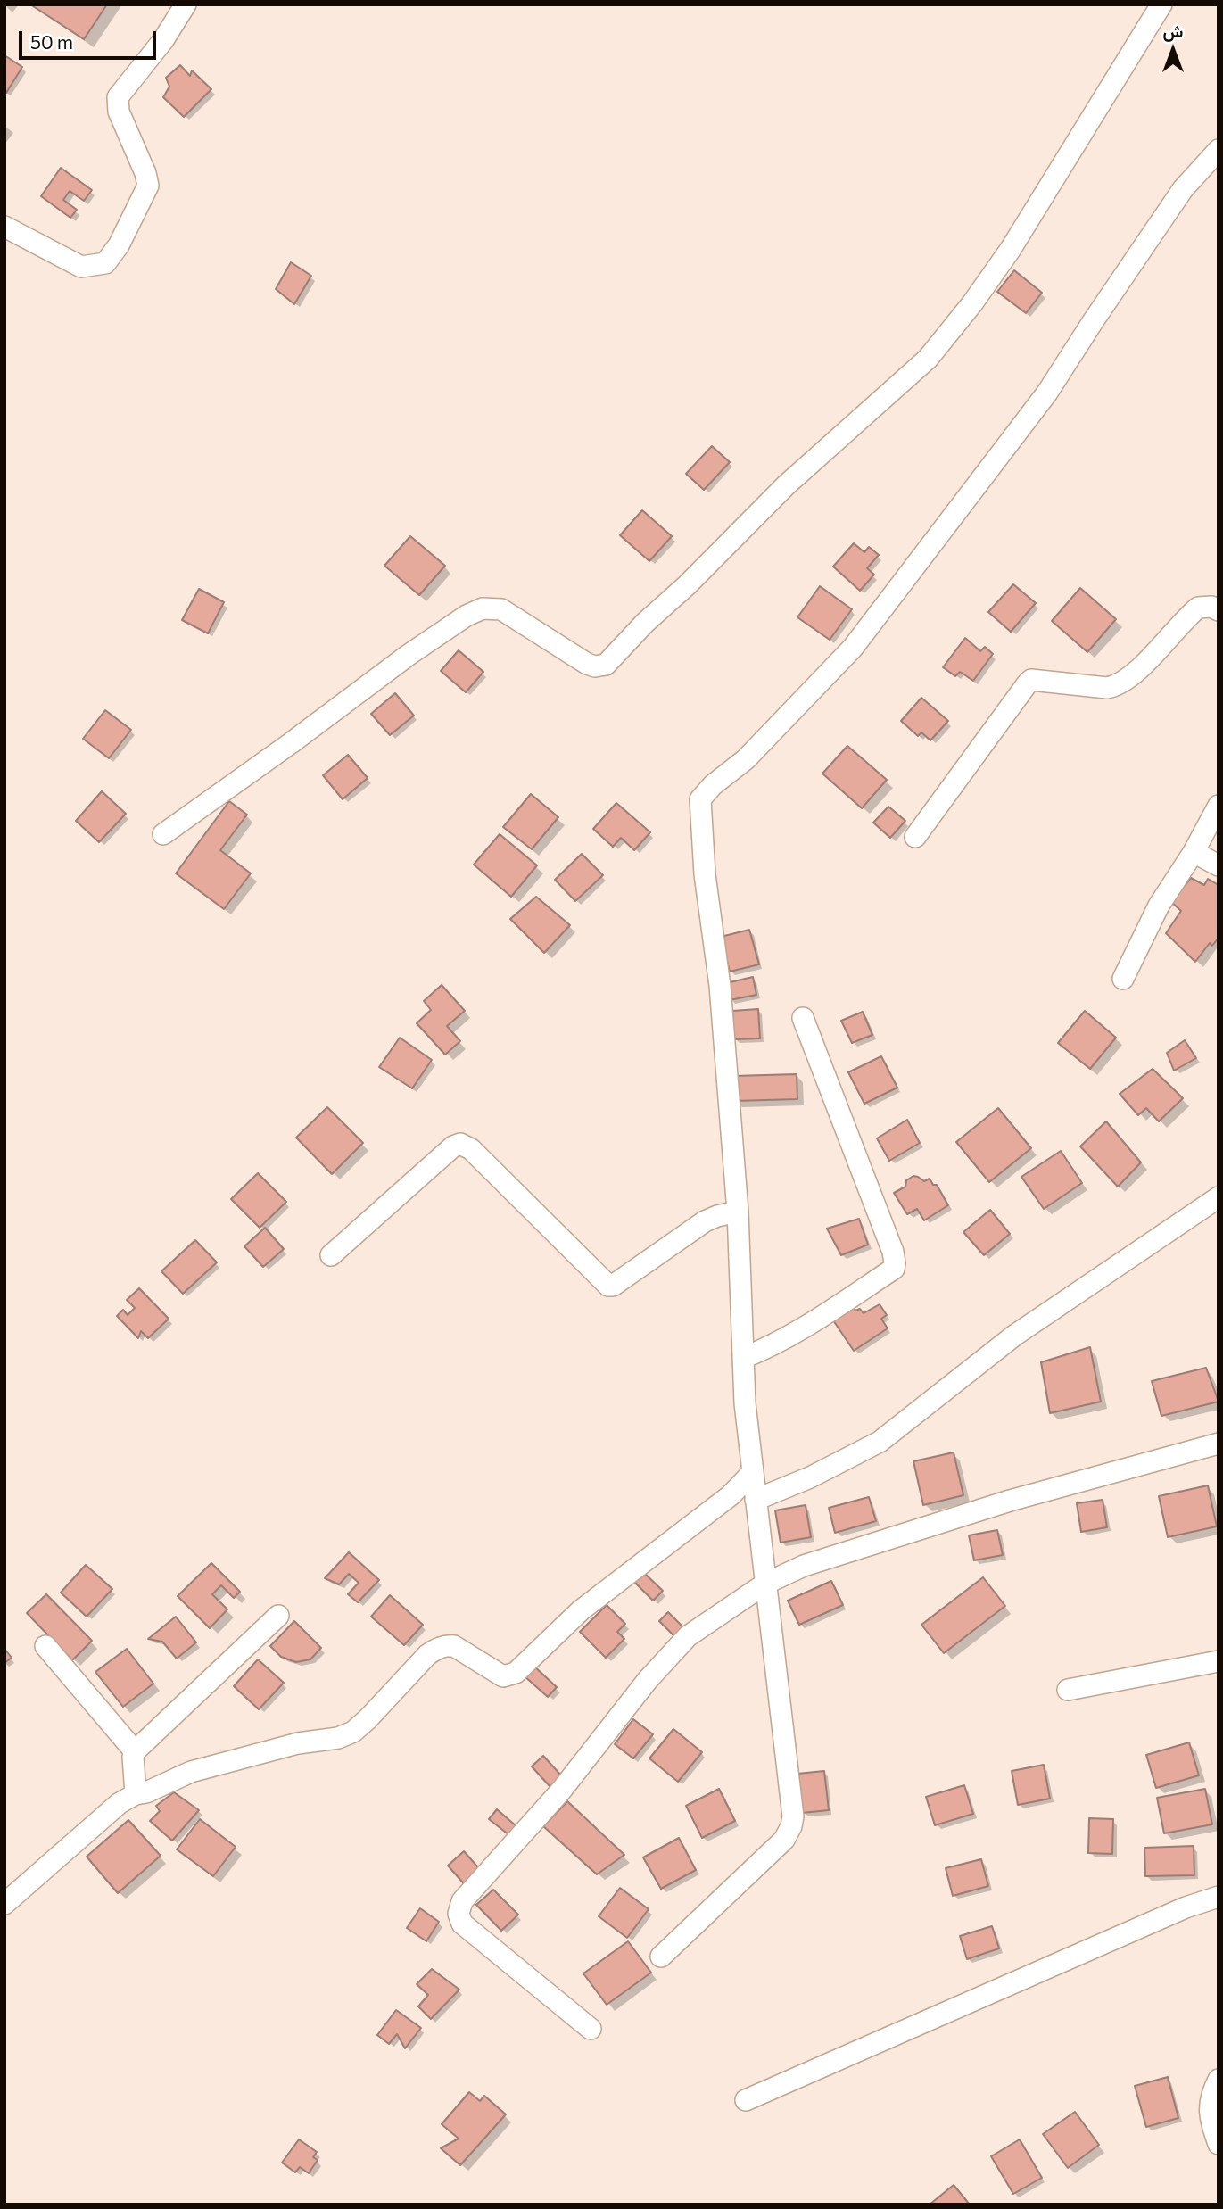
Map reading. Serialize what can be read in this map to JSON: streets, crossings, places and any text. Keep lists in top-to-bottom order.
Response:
{
  "scale_bar": "50 m",
  "north": "top"
}
